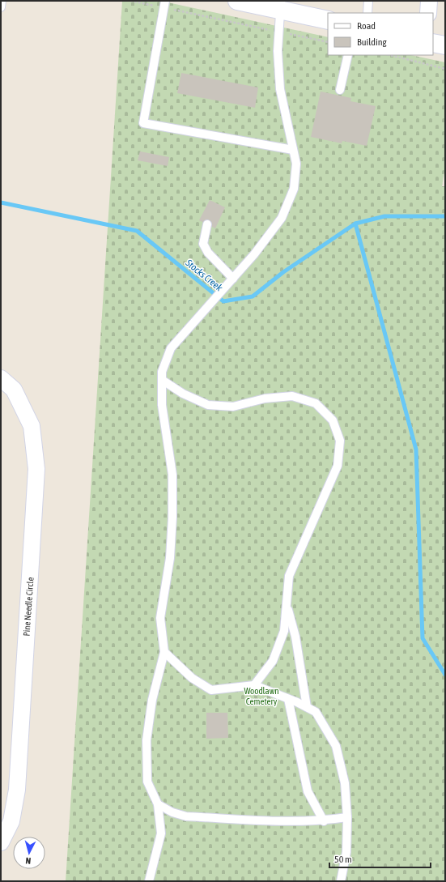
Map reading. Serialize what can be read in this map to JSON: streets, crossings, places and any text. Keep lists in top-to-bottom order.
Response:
{
  "streets": {
    "street": ["Pine Needle Circle"]
  },
  "water": ["Stocks Creek"],
  "parks": ["Woodlawn Cemetery"],
  "legend": ["Road", "Building"],
  "scale_bar": "50 m",
  "north": "bottom"
}
